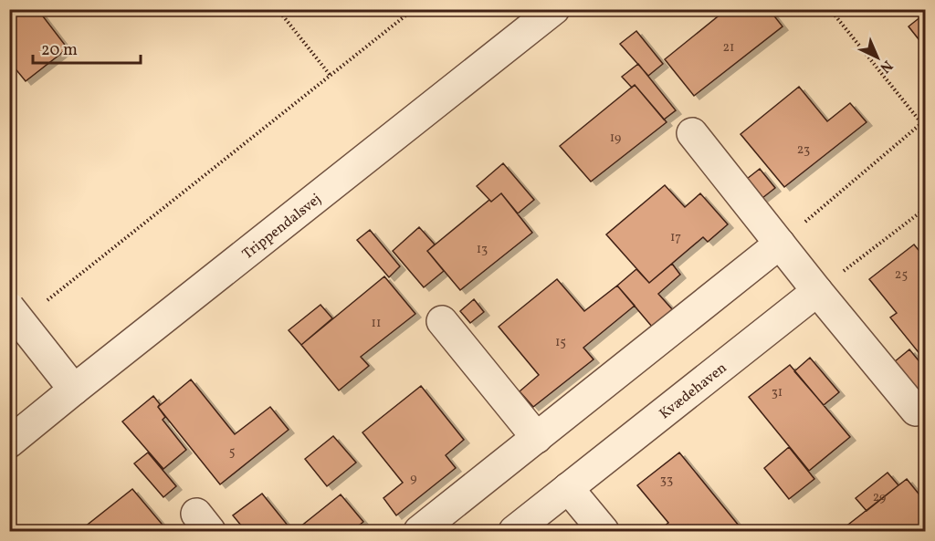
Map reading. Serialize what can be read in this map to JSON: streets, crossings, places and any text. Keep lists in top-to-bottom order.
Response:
{
  "streets": {
    "street": ["Trippendalsvej", "Kvædehaven"]
  },
  "house_numbers": [
    "21",
    "19",
    "23",
    "17",
    "13",
    "25",
    "11",
    "15",
    "31",
    "5",
    "9",
    "33",
    "29"
  ],
  "scale_bar": "20 m",
  "north": "bottom right"
}
